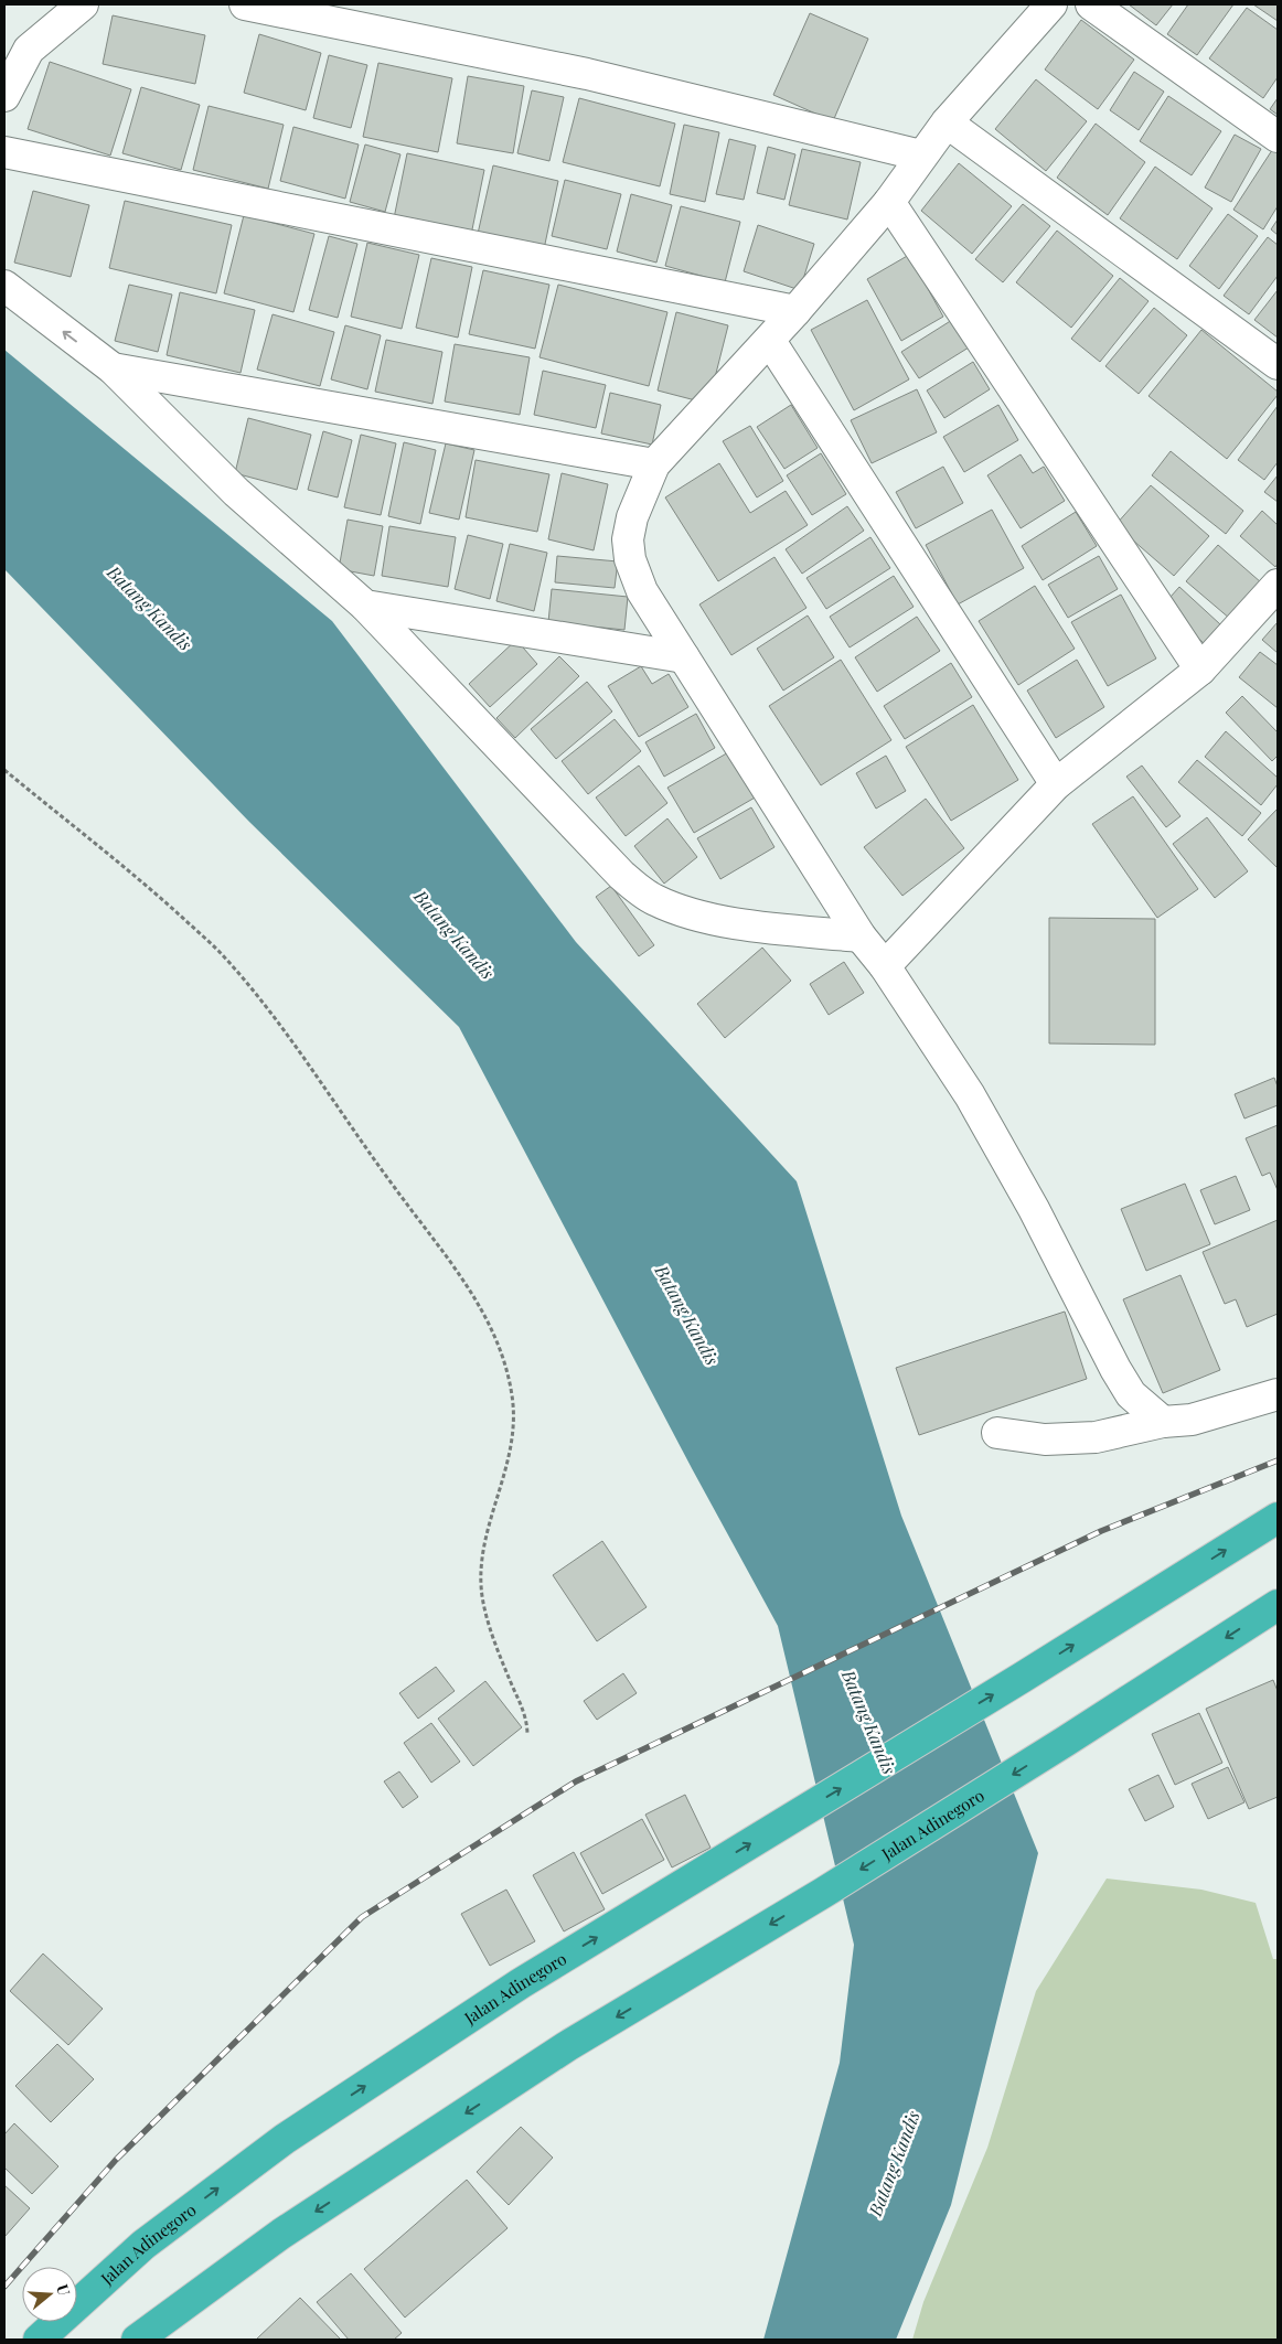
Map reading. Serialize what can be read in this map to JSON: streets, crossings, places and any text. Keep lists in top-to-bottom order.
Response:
{
  "streets": {
    "highway": ["Jalan Adinegoro"]
  },
  "water": ["Batang Kandis"],
  "north": "right"
}
